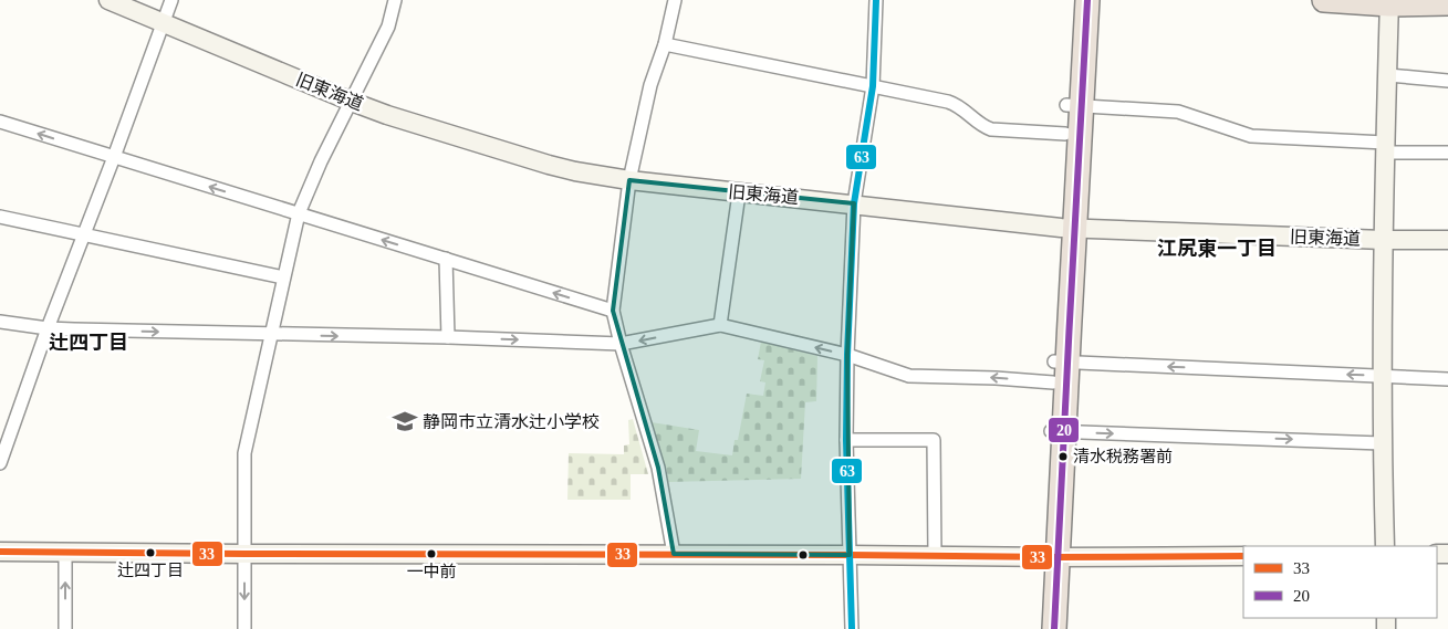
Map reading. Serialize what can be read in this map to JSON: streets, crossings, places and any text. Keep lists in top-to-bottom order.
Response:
{
  "streets": {
    "street": ["旧東海道"]
  },
  "districts": ["江尻東一丁目", "辻四丁目"],
  "places": {
    "school or university": ["静岡市立清水辻小学校"],
    "other": ["清水税務署前", "辻四丁目", "一中前"]
  },
  "lines": ["transit line 20", "transit line 63", "transit line 33"],
  "legend": ["33", "20"]
}
